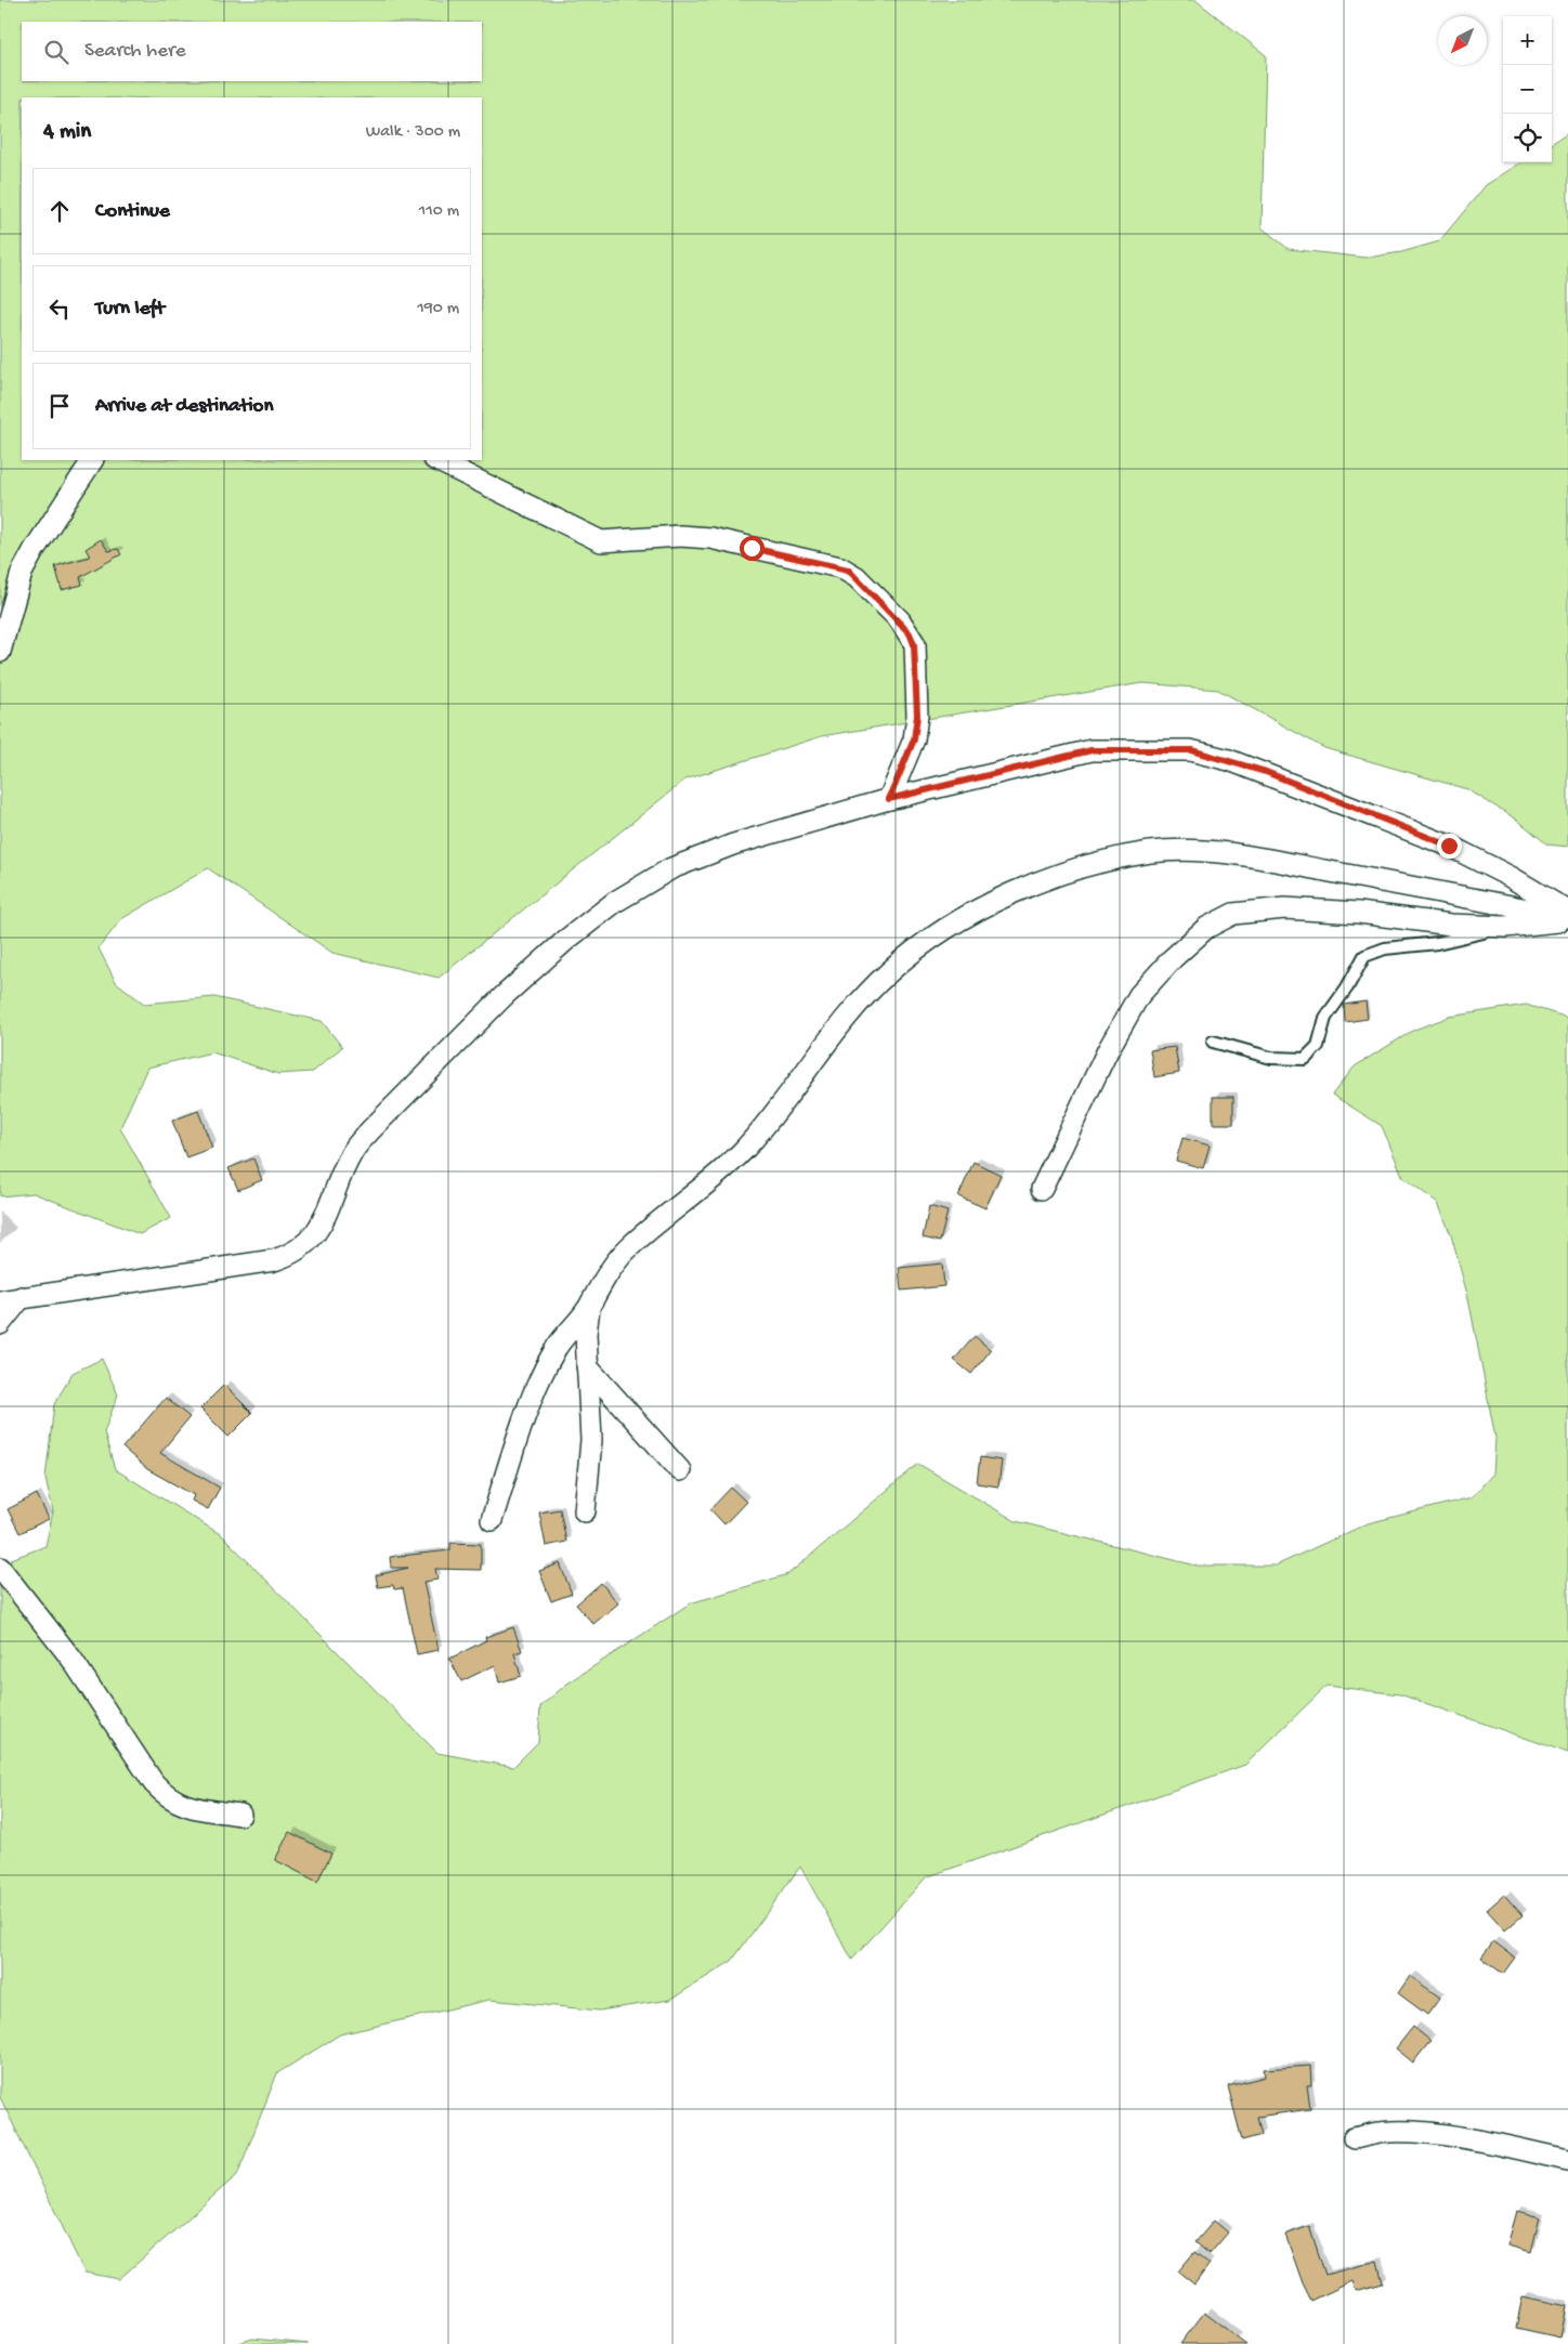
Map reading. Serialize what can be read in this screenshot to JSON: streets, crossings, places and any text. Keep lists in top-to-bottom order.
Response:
{
  "north": "bottom left",
  "page": {
    "map_buttons": ["+", "−"],
    "search": "Search here",
    "heading": ["4 min", "Walk · 300 m"],
    "list": [
      ["Continue", "110 m"],
      ["Turn left", "190 m"],
      "Arrive at destination"
    ]
  }
}
